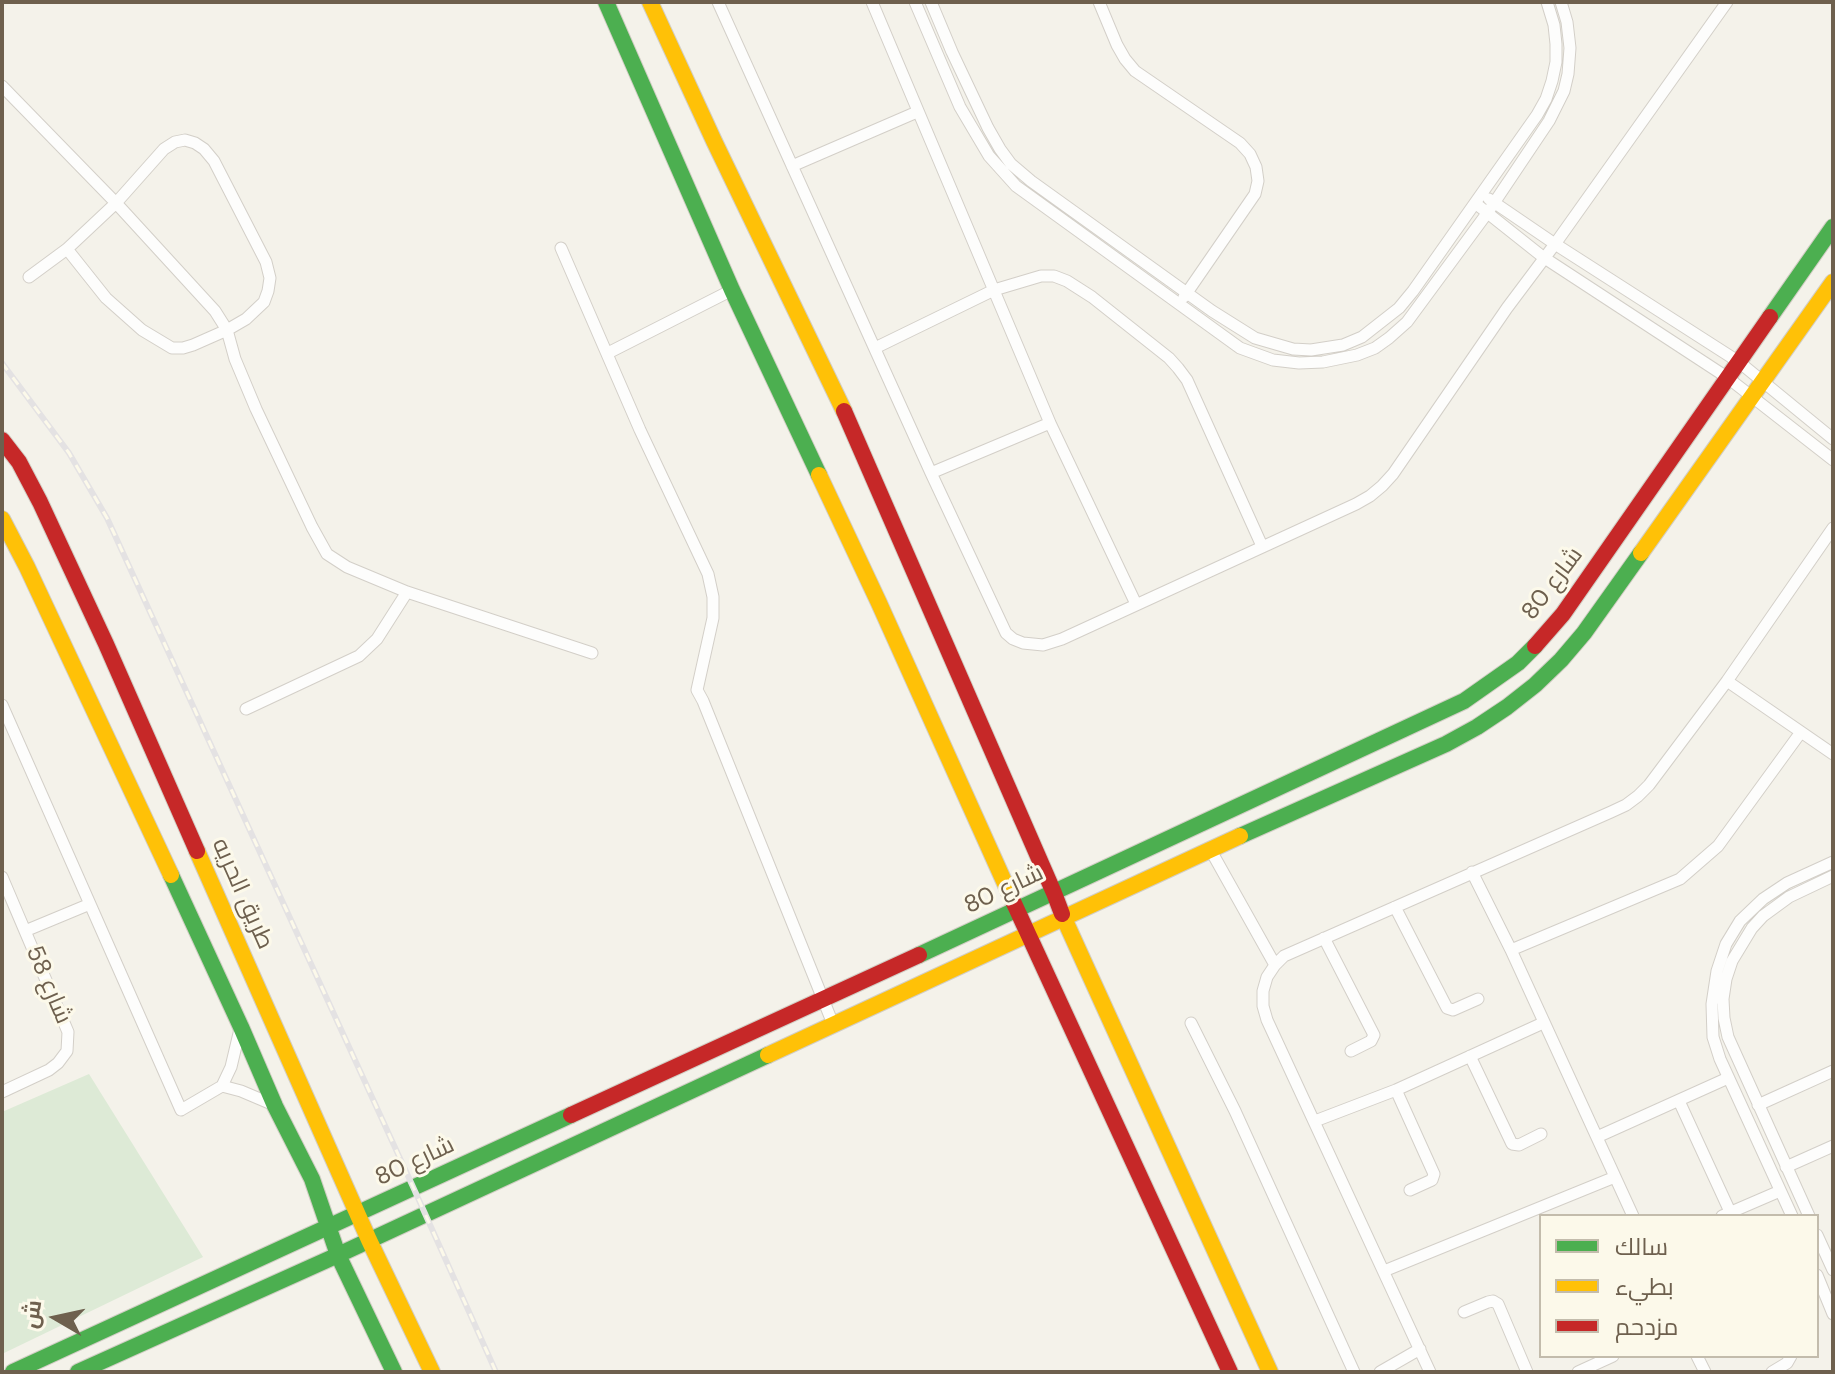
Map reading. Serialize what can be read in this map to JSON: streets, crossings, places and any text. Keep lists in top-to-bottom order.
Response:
{
  "streets": {
    "street": ["شارع 80", "طريق الحريه", "شارع 58"]
  },
  "crossings": [
    ["شارع 80", "طريق الحريه"]
  ],
  "legend": ["سالك", "بطيء", "مزدحم"],
  "north": "left"
}
